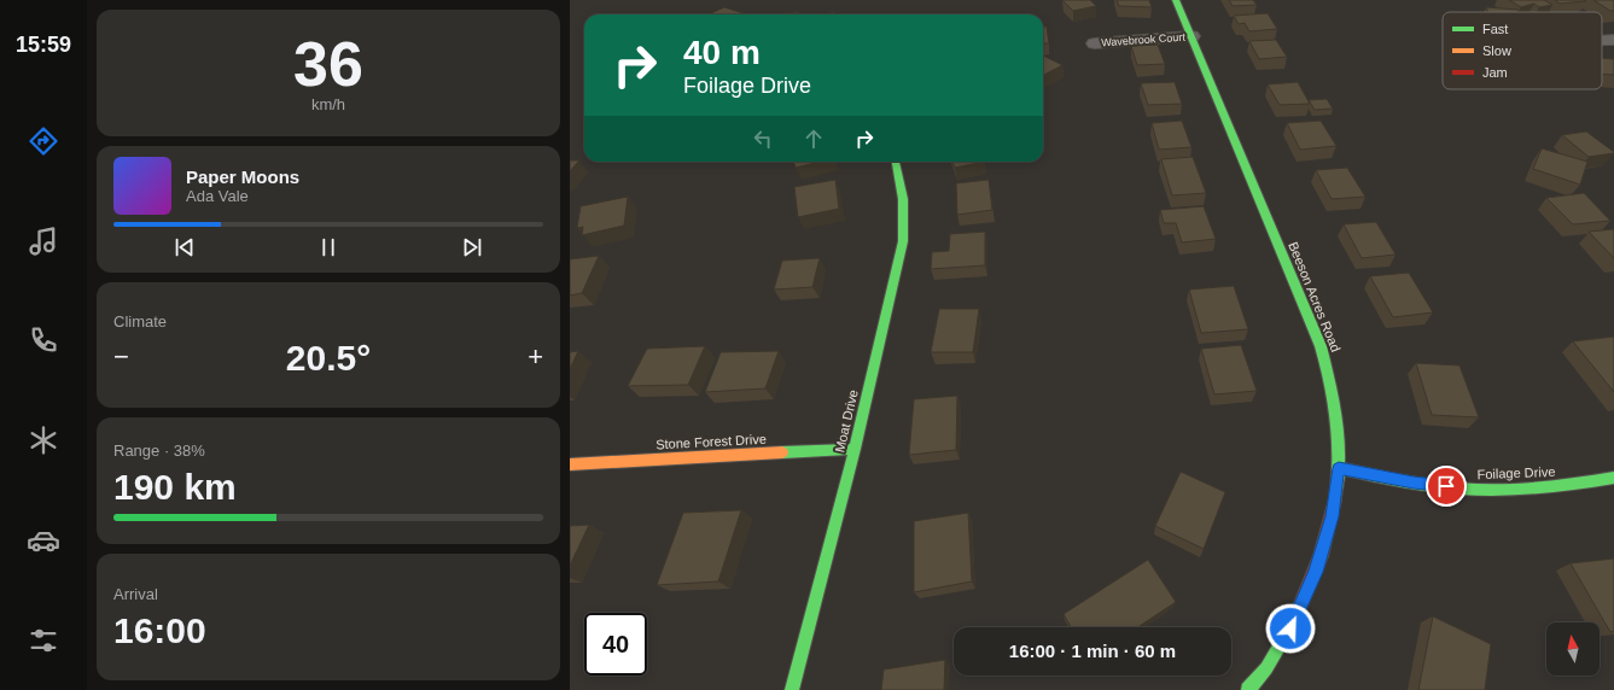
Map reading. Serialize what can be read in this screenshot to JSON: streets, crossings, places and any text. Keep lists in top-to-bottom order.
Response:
{
  "streets": {
    "street": [
      "Wavebrook Court",
      "Beeson Acres Road",
      "Moat Drive",
      "Stone Forest Drive",
      "Foilage Drive"
    ]
  },
  "crossings": [
    ["Wavebrook Court", "Beeson Acres Road"],
    ["Beeson Acres Road", "Foilage Drive"],
    ["Moat Drive", "Stone Forest Drive"]
  ],
  "legend": ["Fast", "Slow", "Jam"],
  "north": "top",
  "page": {
    "tabs": "15:59",
    "tile": [
      ["36", "km/h"],
      "Climate",
      ["Range · 38%", "190 km"],
      ["Arrival", "16:00"]
    ],
    "turn": ["40 m", "Foilage Drive"],
    "song": ["Paper Moons", "Ada Vale"],
    "heat": ["−", "20.5°", "+"],
    "limit": "40",
    "trip": "16:00 · 1 min · 60 m"
  }
}
